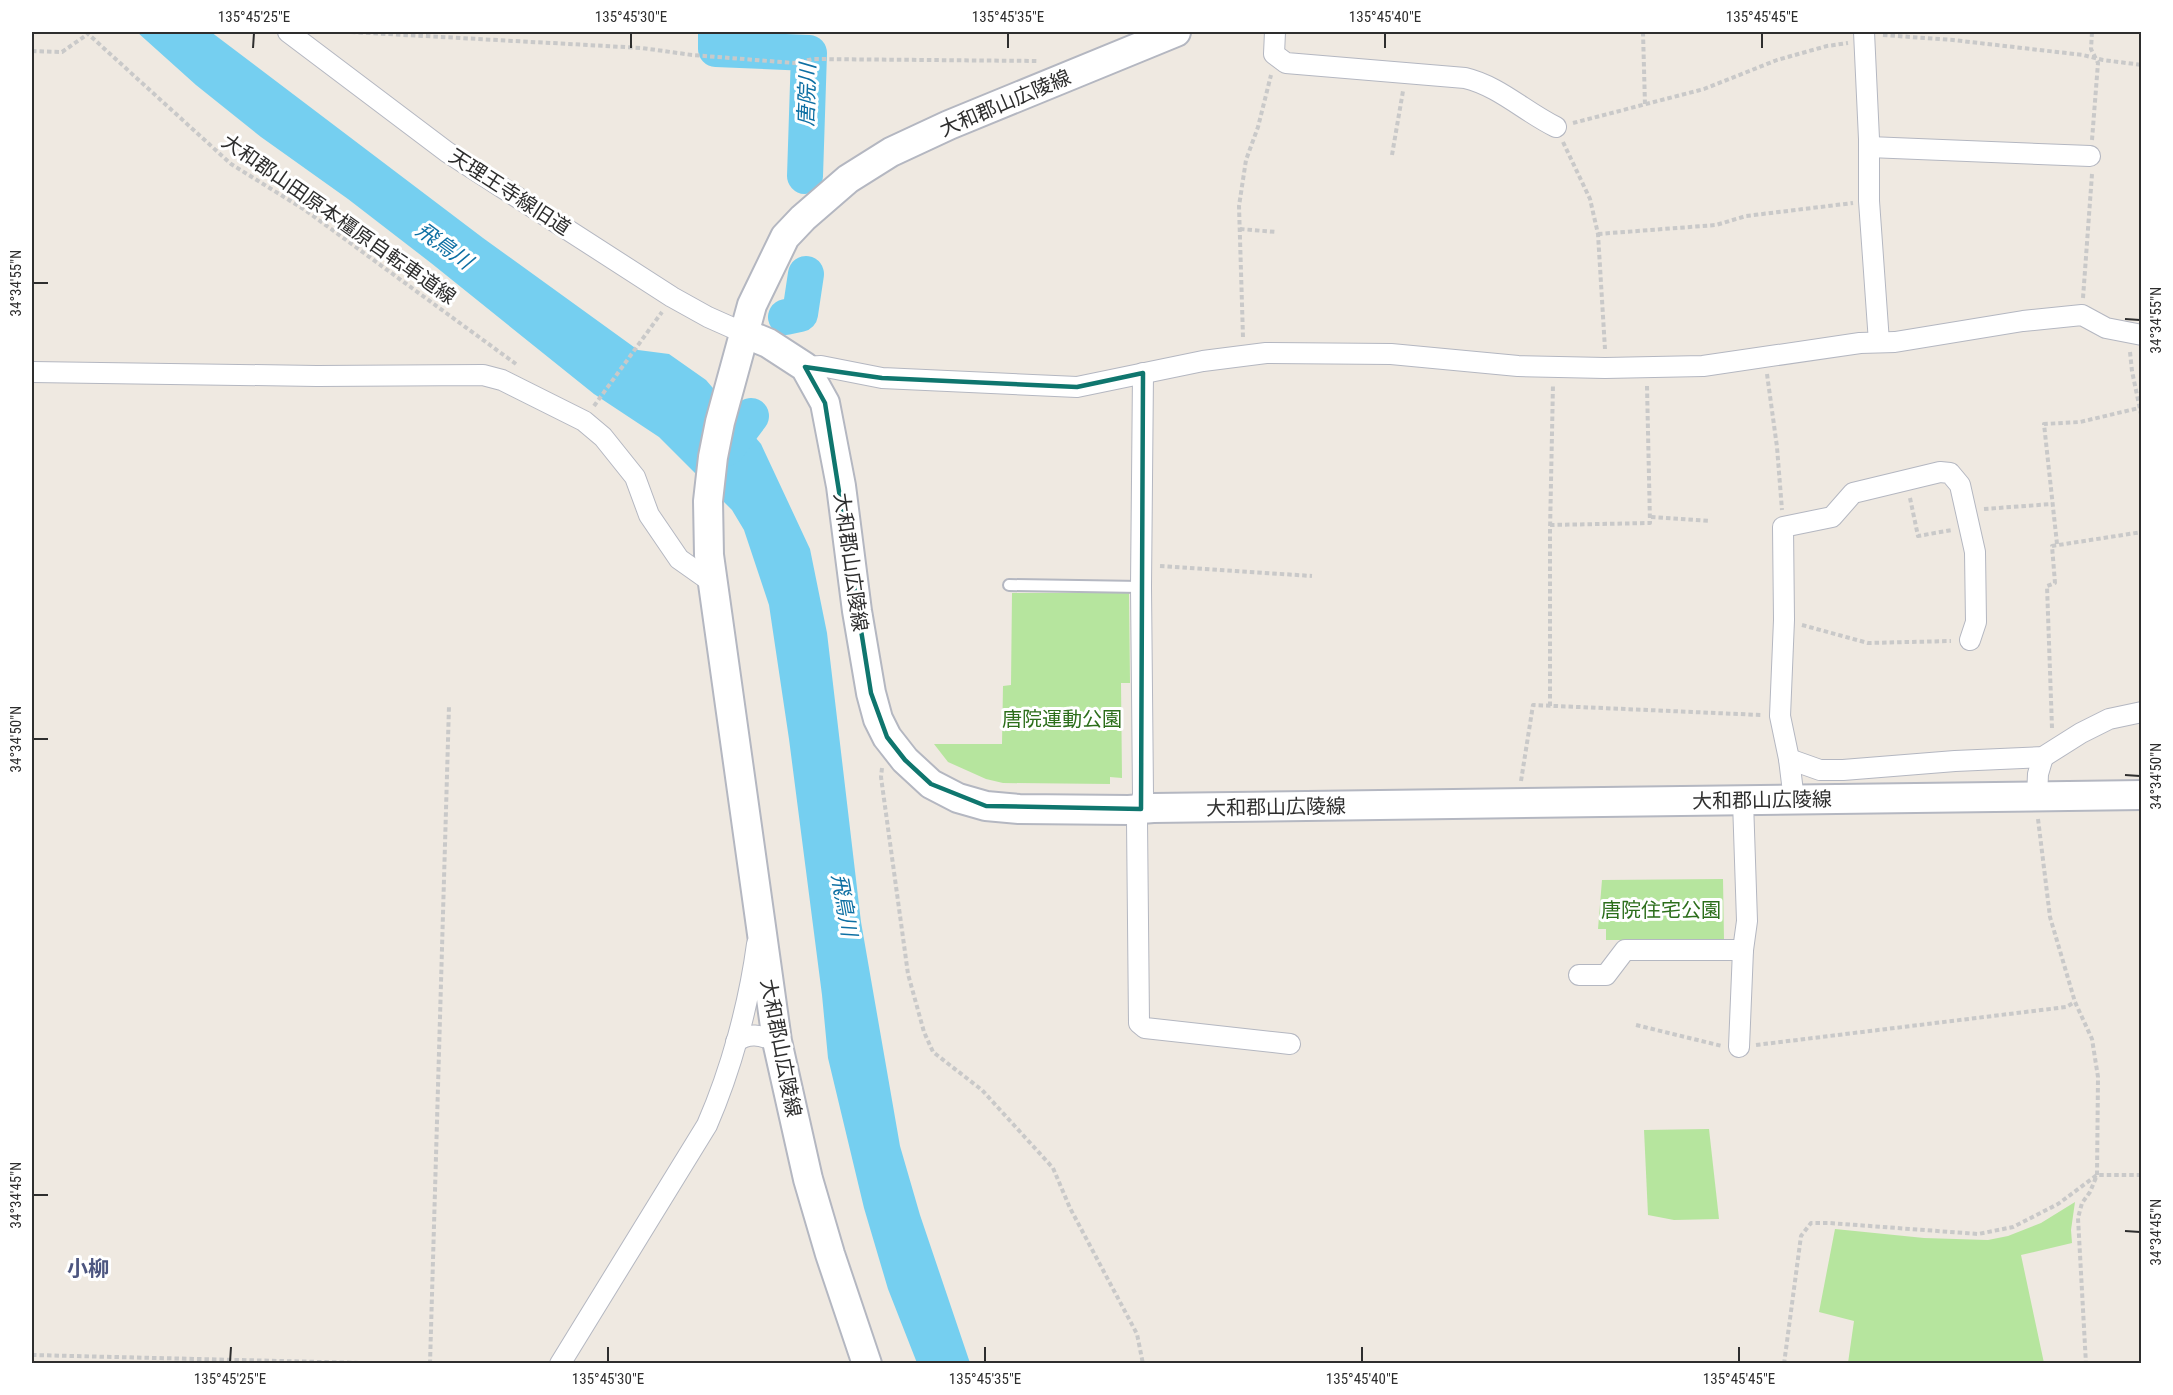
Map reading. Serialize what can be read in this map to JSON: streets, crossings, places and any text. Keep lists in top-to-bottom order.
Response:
{
  "streets": {
    "main road": ["大和郡山広陵線"],
    "street": ["天理王寺線旧道"],
    "path": ["大和郡山田原本橿原自転車道線"]
  },
  "crossings": [
    ["大和郡山広陵線", "天理王寺線旧道"]
  ],
  "districts": ["小柳"],
  "water": ["唐院川", "飛鳥川"],
  "parks": ["唐院運動公園", "唐院住宅公園"],
  "coordinates": [
    "135°45'25\"E",
    "135°45'30\"E",
    "135°45'35\"E",
    "135°45'40\"E",
    "135°45'45\"E",
    "34°34'55\"N",
    "34°34'50\"N",
    "34°34'45\"N"
  ]
}
